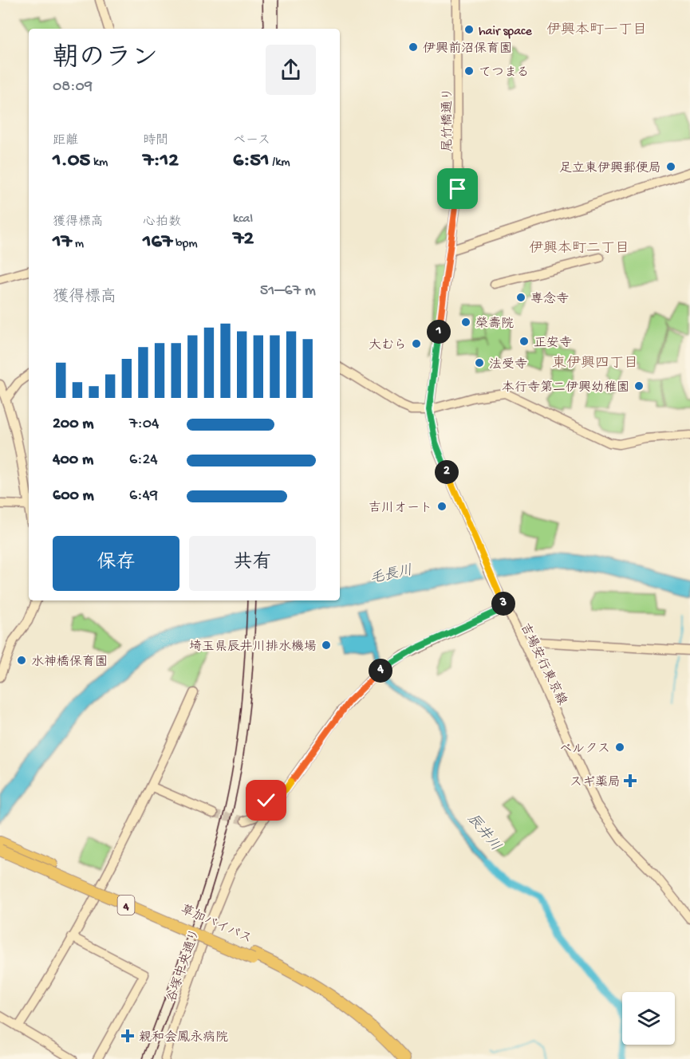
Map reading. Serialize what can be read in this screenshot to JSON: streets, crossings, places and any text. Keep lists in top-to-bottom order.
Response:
{
  "streets": {
    "highway": ["4", "草加バイパス"],
    "street": ["尾竹橋通り", "吉場安行東京線", "谷塚中央通り"]
  },
  "crossings": [
    ["尾竹橋通り", "吉場安行東京線"],
    ["吉場安行東京線", "谷塚中央通り"]
  ],
  "districts": ["伊興本町一丁目", "伊興本町二丁目", "東伊興四丁目"],
  "water": ["毛長川", "辰井川"],
  "places": {
    "other": [
      "hair space",
      "伊興前沼保育園",
      "てつまる",
      "足立東伊興郵便局",
      "専念寺",
      "榮壽院",
      "正安寺",
      "大むら",
      "法受寺",
      "本行寺第二伊興幼稚園",
      "吉川オート",
      "埼玉県辰井川排水機場",
      "水神橋保育園",
      "ベルクス"
    ],
    "health": ["スギ薬局", "親和会鳳永病院"]
  },
  "page": {
    "heading": ["朝のラン", "08:09"],
    "stats": [
      ["距離", "1.05 km"],
      ["時間", "7:12"],
      ["ペース", "6:51 /km"],
      ["獲得標高", "17 m"],
      ["心拍数", "167 bpm"],
      ["kcal", "72"]
    ],
    "chart": ["獲得標高", "51–67 m"],
    "pins": [
      "1",
      "2",
      "3",
      "4"
    ],
    "list": [
      {
        "name": "200 m",
        "note": "7:04"
      },
      {
        "name": "400 m",
        "note": "6:24"
      },
      {
        "name": "600 m",
        "note": "6:49"
      }
    ],
    "buttons": ["保存", "共有"]
  }
}
